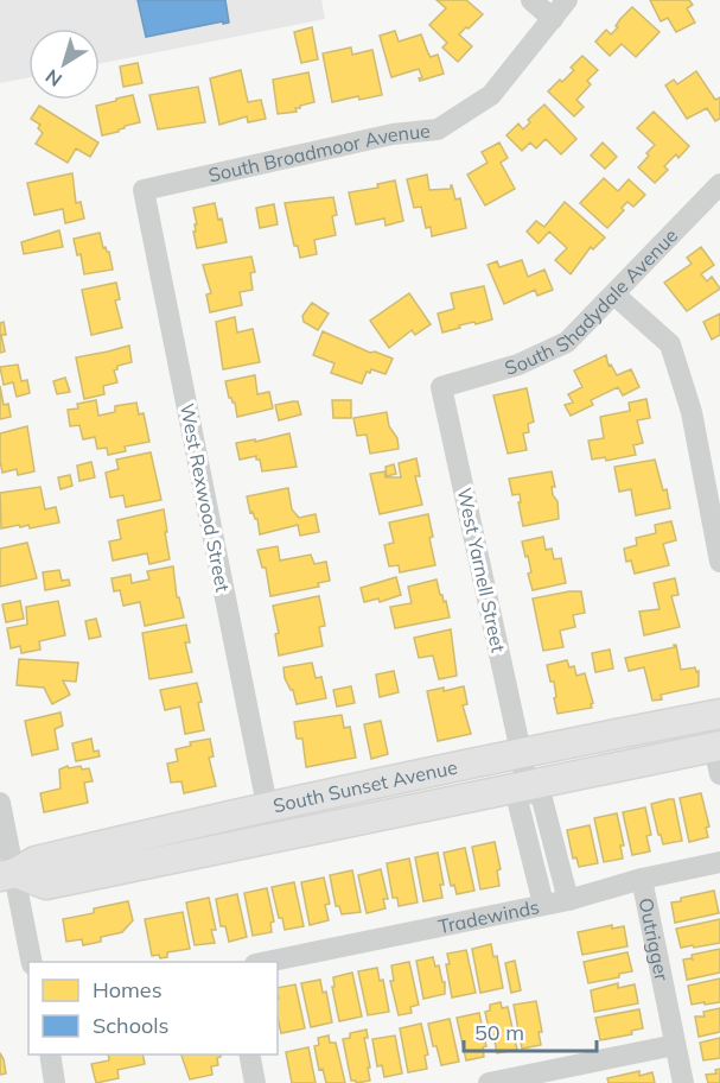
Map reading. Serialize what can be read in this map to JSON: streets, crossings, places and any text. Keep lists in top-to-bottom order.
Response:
{
  "streets": {
    "main road": ["South Sunset Avenue"],
    "street": [
      "South Broadmoor Avenue",
      "South Shadydale Avenue",
      "West Rexwood Street",
      "West Yarnell Street",
      "Tradewinds",
      "Outrigger"
    ]
  },
  "crossings": [
    ["South Broadmoor Avenue", "West Rexwood Street"],
    ["South Shadydale Avenue", "West Yarnell Street"],
    ["West Rexwood Street", "South Sunset Avenue"],
    ["West Yarnell Street", "South Sunset Avenue"],
    ["Tradewinds", "Outrigger"]
  ],
  "legend": ["Homes", "Schools"],
  "scale_bar": "50 m",
  "north": "bottom left"
}
